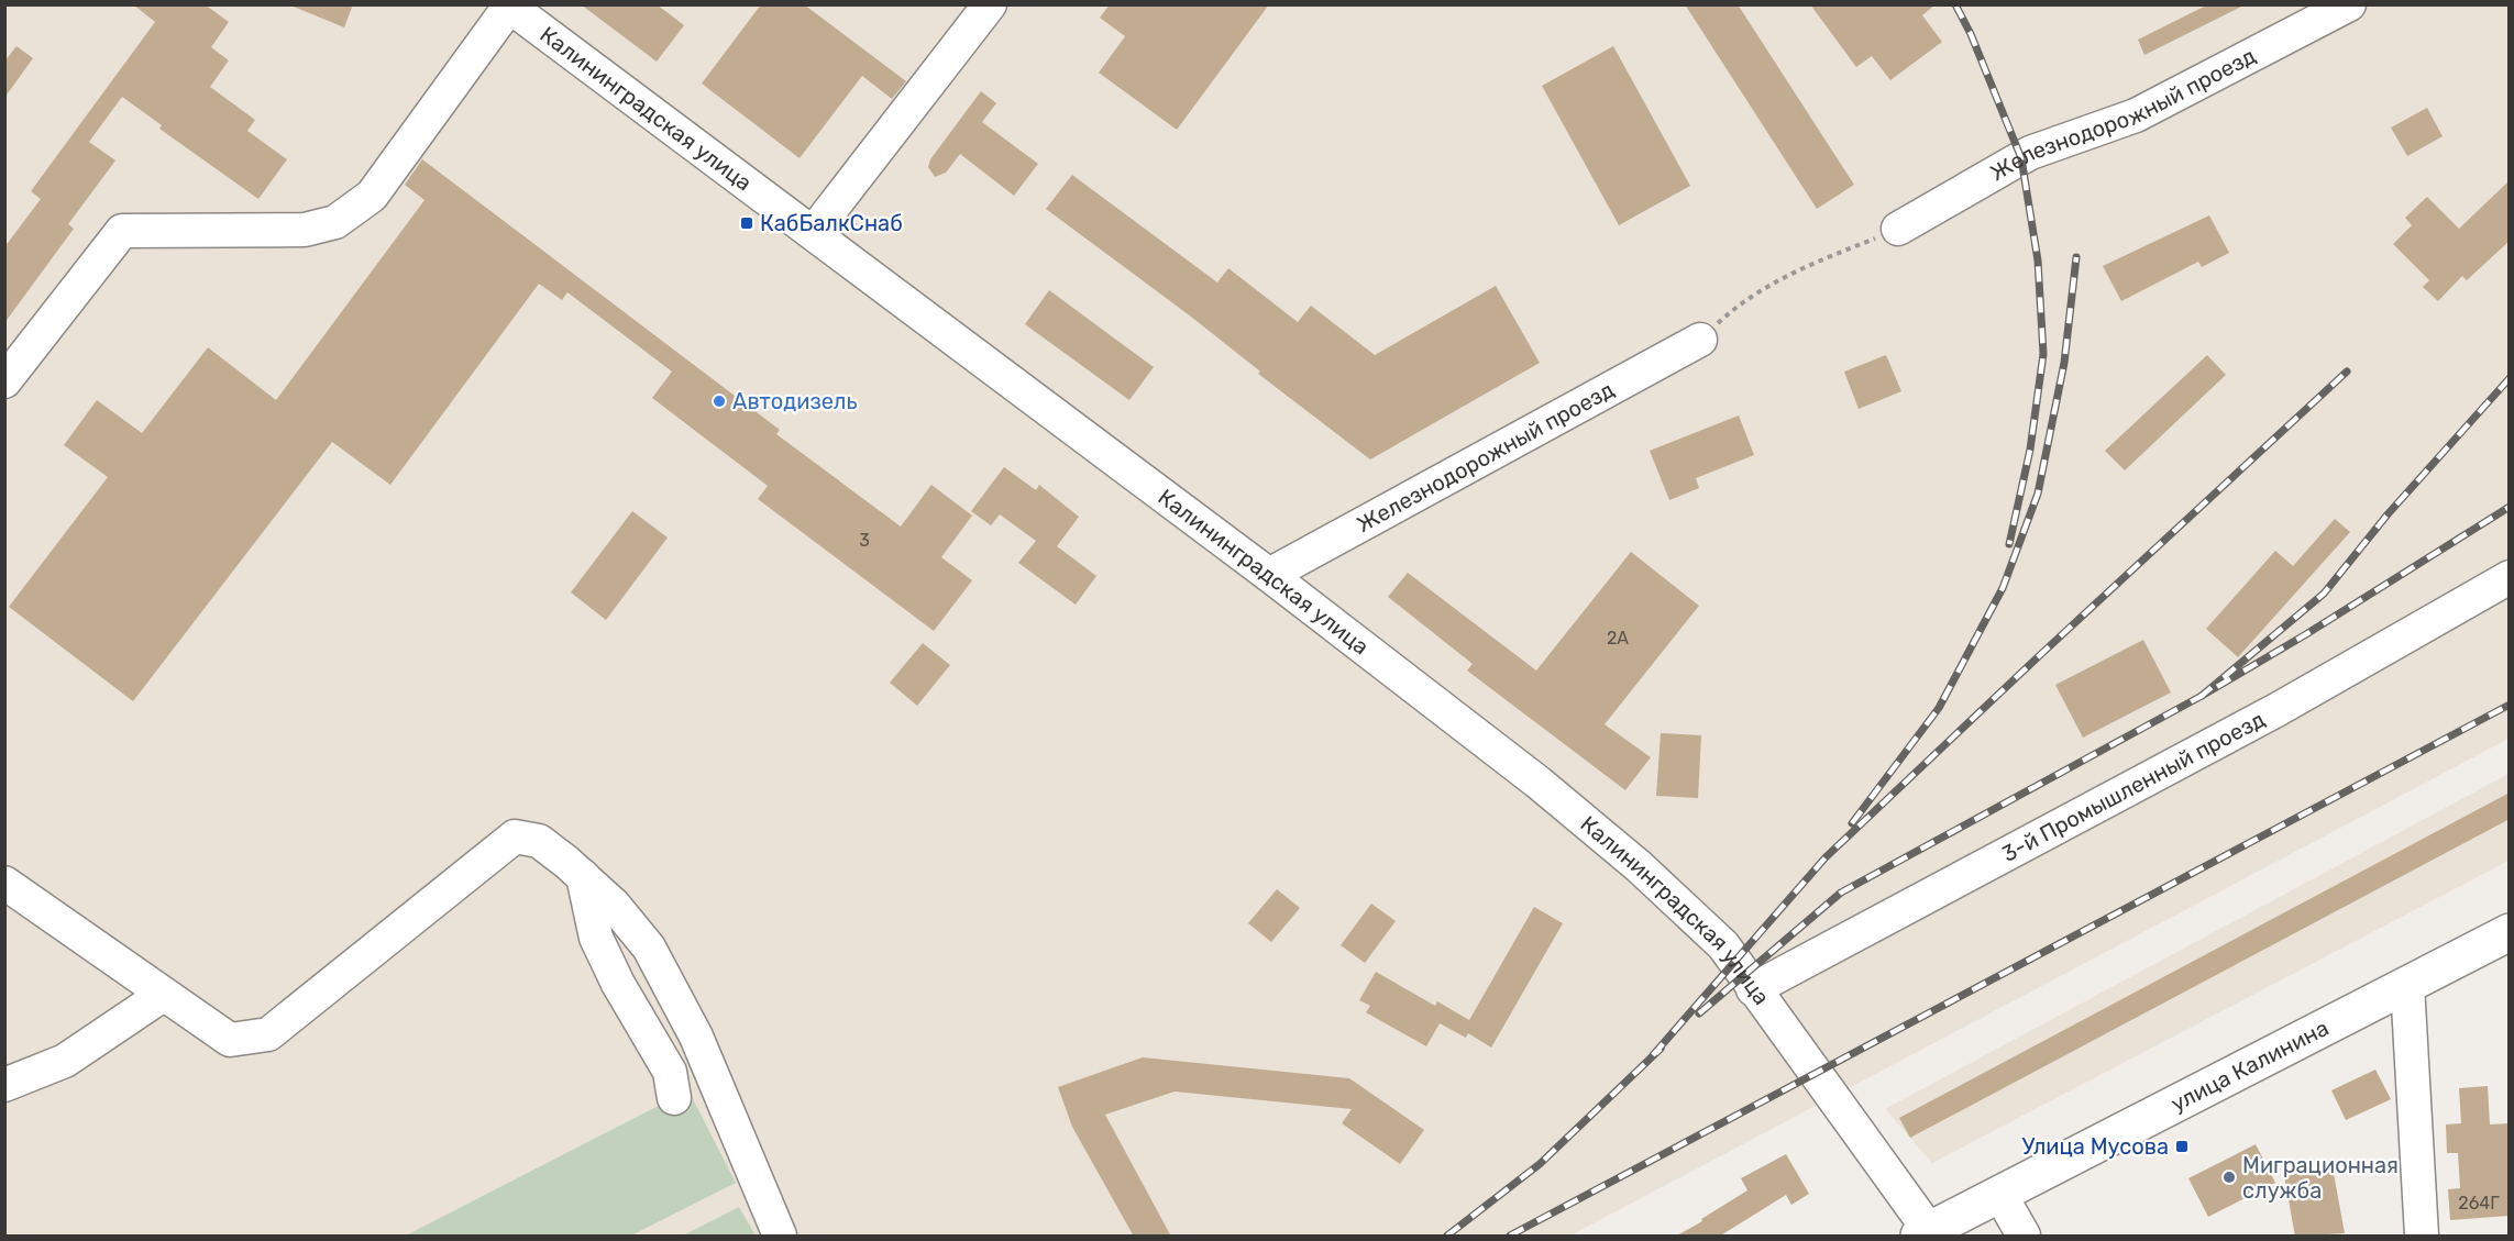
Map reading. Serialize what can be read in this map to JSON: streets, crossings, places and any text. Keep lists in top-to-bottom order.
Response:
{
  "streets": {
    "main road": ["улица Калинина"],
    "street": ["Калининградская улица", "Железнодорожный проезд", "3-й Промышленный проезд"]
  },
  "crossings": [
    ["Калининградская улица", "Железнодорожный проезд"],
    ["Калининградская улица", "3-й Промышленный проезд"],
    ["Калининградская улица", "улица Калинина"]
  ],
  "places": {
    "transit": ["КабБалкСнаб", "Улица Мусова"],
    "other": ["Автодизель", "Миграционная служба"]
  },
  "house_numbers": ["3", "2А", "264Г"]
}
